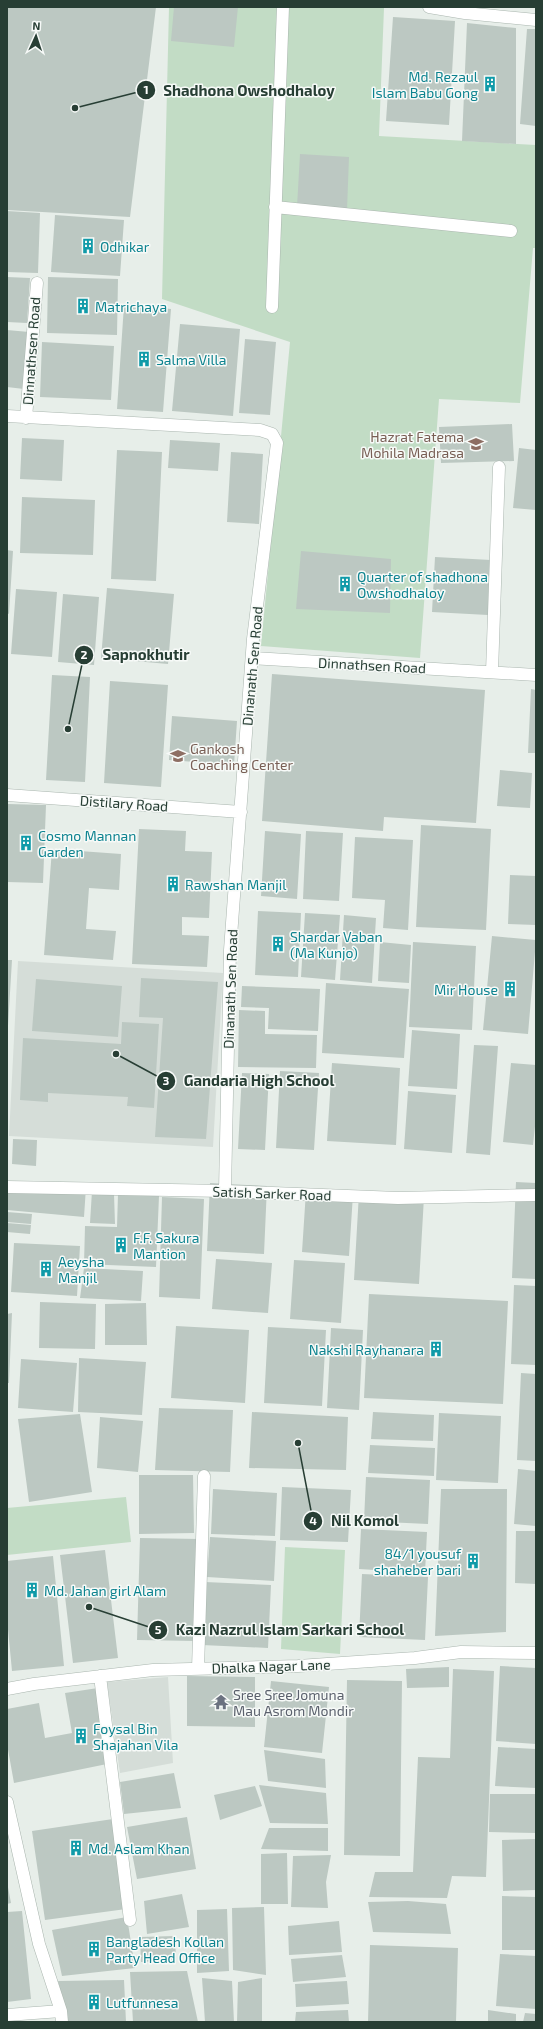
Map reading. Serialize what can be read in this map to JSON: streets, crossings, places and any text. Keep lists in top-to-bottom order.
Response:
{
  "streets": {
    "street": [
      "Dinnathsen Road",
      "Dinanath Sen Road",
      "Distilary Road",
      "Satish Sarker Road",
      "Dhalka Nagar Lane"
    ]
  },
  "crossings": [
    ["Dinnathsen Road", "Dinanath Sen Road"],
    ["Dinanath Sen Road", "Distilary Road"],
    ["Dinanath Sen Road", "Satish Sarker Road"]
  ],
  "places": {
    "building": [
      "Md. Rezaul Islam Babu Gong",
      "Odhikar",
      "Matrichaya",
      "Salma Villa",
      "Quarter of shadhona Owshodhaloy",
      "Cosmo Mannan Garden",
      "Rawshan Manjil",
      "Shardar Vaban (Ma Kunjo)",
      "Mir House",
      "F.F. Sakura Mantion",
      "Aeysha Manjil",
      "Nakshi Rayhanara",
      "84/1 yousuf shaheber bari",
      "Md. Jahan girl Alam",
      "Foysal Bin Shajahan Vila",
      "Md. Aslam Khan",
      "Bangladesh Kollan Party Head Office",
      "Lutfunnesa"
    ],
    "other": [
      "Shadhona Owshodhaloy",
      "Sapnokhutir",
      "Gandaria High School",
      "Nil Komol",
      "Kazi Nazrul Islam Sarkari School"
    ],
    "school or university": ["Hazrat Fatema Mohila Madrasa", "Gankosh Coaching Center"],
    "temple": ["Sree Sree Jomuna Mau Asrom Mondir"]
  },
  "north": "top"
}
